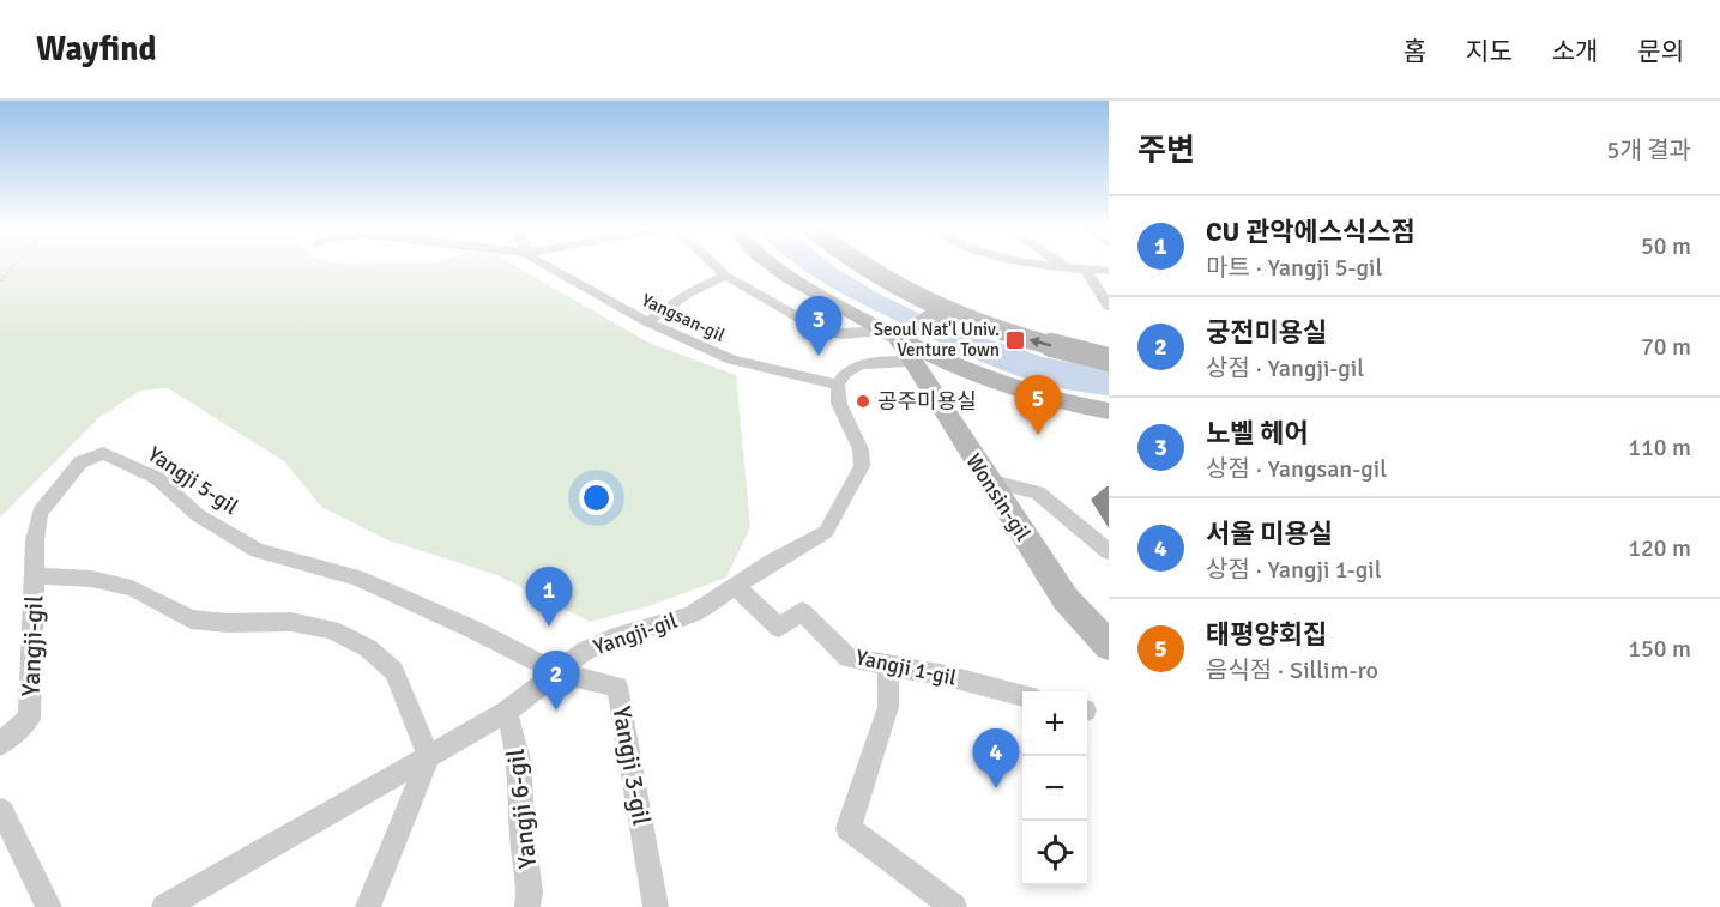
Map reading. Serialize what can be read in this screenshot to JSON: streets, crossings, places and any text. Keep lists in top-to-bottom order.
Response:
{
  "streets": {
    "main road": ["Wonsin-gil"],
    "street": [
      "Yangsan-gil",
      "Yangji 5-gil",
      "Yangji-gil",
      "Yangji 1-gil",
      "Yangji 3-gil",
      "Yangji 6-gil"
    ]
  },
  "crossings": [
    ["Yangsan-gil", "Yangji-gil"],
    ["Yangji 5-gil", "Yangji-gil"],
    ["Yangji 5-gil", "Yangji 3-gil"],
    ["Yangji-gil", "Yangji 1-gil"],
    ["Yangji-gil", "Yangji 3-gil"],
    ["Yangji-gil", "Yangji 6-gil"]
  ],
  "places": {
    "transit": ["Seoul Nat'l Univ. Venture Town"],
    "other": ["공주미용실"]
  },
  "page": {
    "header": "Wayfind",
    "nav": [
      "홈",
      "지도",
      "소개",
      "문의"
    ],
    "heading": ["주변", "5개 결과"],
    "list": [
      {
        "mark": "1",
        "name": "CU 관악에스식스점",
        "note": "마트 · Yangji 5-gil",
        "value": "50 m"
      },
      {
        "mark": "2",
        "name": "궁전미용실",
        "note": "상점 · Yangji-gil",
        "value": "70 m"
      },
      {
        "mark": "3",
        "name": "노벨 헤어",
        "note": "상점 · Yangsan-gil",
        "value": "110 m"
      },
      {
        "mark": "4",
        "name": "서울 미용실",
        "note": "상점 · Yangji 1-gil",
        "value": "120 m"
      },
      {
        "mark": "5",
        "name": "태평양회집",
        "note": "음식점 · Sillim-ro",
        "value": "150 m"
      }
    ],
    "pins": [
      "3",
      "5",
      "1",
      "2",
      "4"
    ],
    "map_buttons": ["+", "−"]
  }
}
